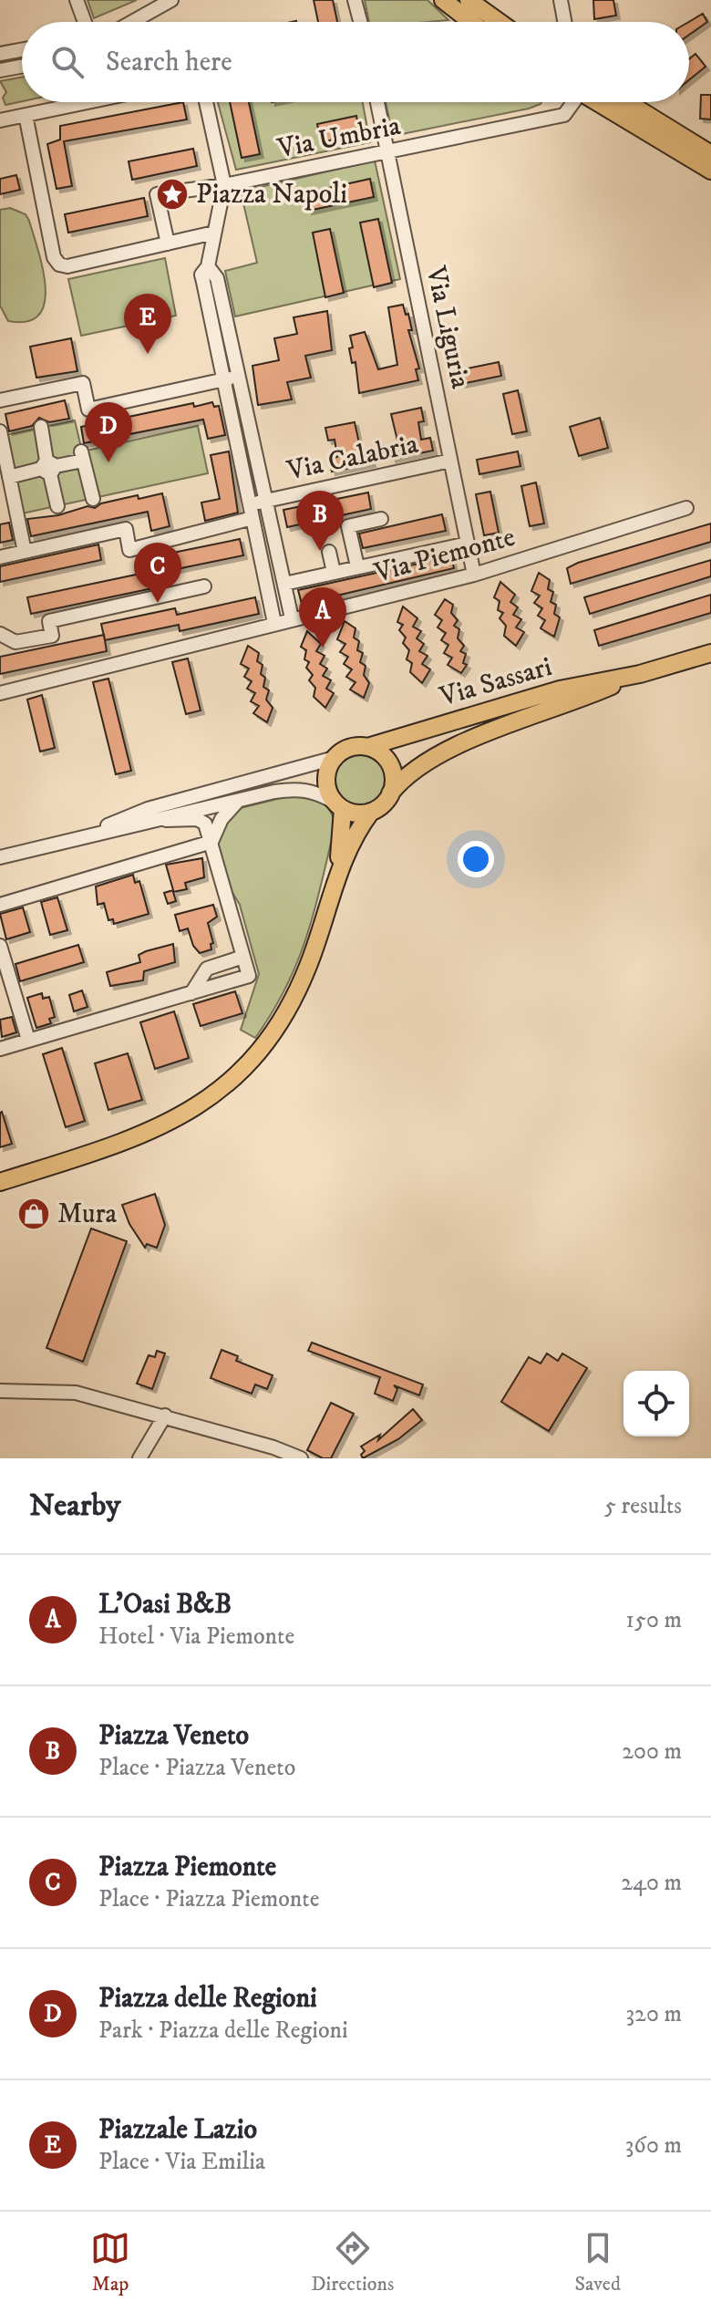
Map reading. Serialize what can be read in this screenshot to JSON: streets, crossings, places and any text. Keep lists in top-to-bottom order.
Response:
{
  "streets": {
    "main road": ["Via Sassari"],
    "street": [
      "Via Umbria",
      "Via Liguria",
      "Via Calabria",
      "Via Piemonte"
    ]
  },
  "crossings": [
    ["Via Umbria", "Via Liguria"],
    ["Via Liguria", "Via Calabria"],
    ["Via Liguria", "Via Piemonte"]
  ],
  "places": {
    "place": ["Piazza Napoli"],
    "shop": ["Mura"]
  },
  "page": {
    "search": "Search here",
    "pins": [
      "E",
      "D",
      "B",
      "C",
      "A"
    ],
    "heading": ["Nearby", "5 results"],
    "list": [
      {
        "mark": "A",
        "name": "L'Oasi B&B",
        "note": "Hotel · Via Piemonte",
        "value": "150 m"
      },
      {
        "mark": "B",
        "name": "Piazza Veneto",
        "note": "Place · Piazza Veneto",
        "value": "200 m"
      },
      {
        "mark": "C",
        "name": "Piazza Piemonte",
        "note": "Place · Piazza Piemonte",
        "value": "240 m"
      },
      {
        "mark": "D",
        "name": "Piazza delle Regioni",
        "note": "Park · Piazza delle Regioni",
        "value": "320 m"
      },
      {
        "mark": "E",
        "name": "Piazzale Lazio",
        "note": "Place · Via Emilia",
        "value": "360 m"
      }
    ],
    "nav": ["Map", "Directions", "Saved"]
  }
}
